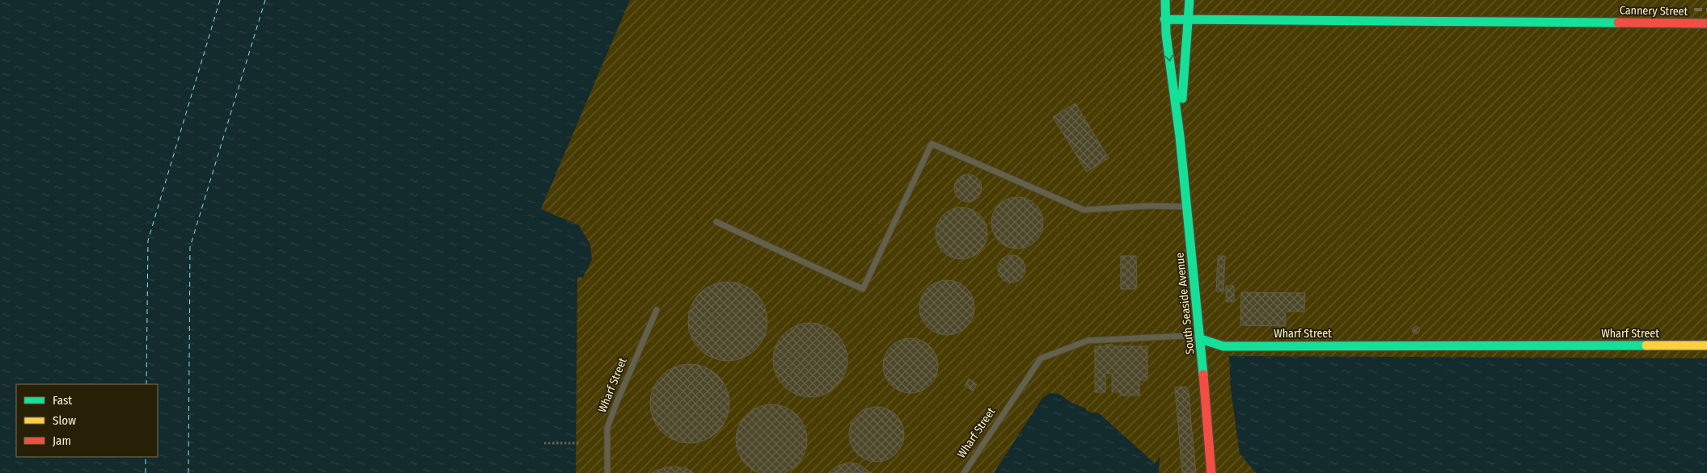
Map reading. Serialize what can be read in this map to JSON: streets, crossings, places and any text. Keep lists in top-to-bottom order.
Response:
{
  "streets": {
    "street": ["Cannery Street", "South Seaside Avenue", "Wharf Street"]
  },
  "crossings": [
    ["Cannery Street", "South Seaside Avenue"],
    ["South Seaside Avenue", "Wharf Street"]
  ],
  "legend": ["Fast", "Slow", "Jam"]
}
